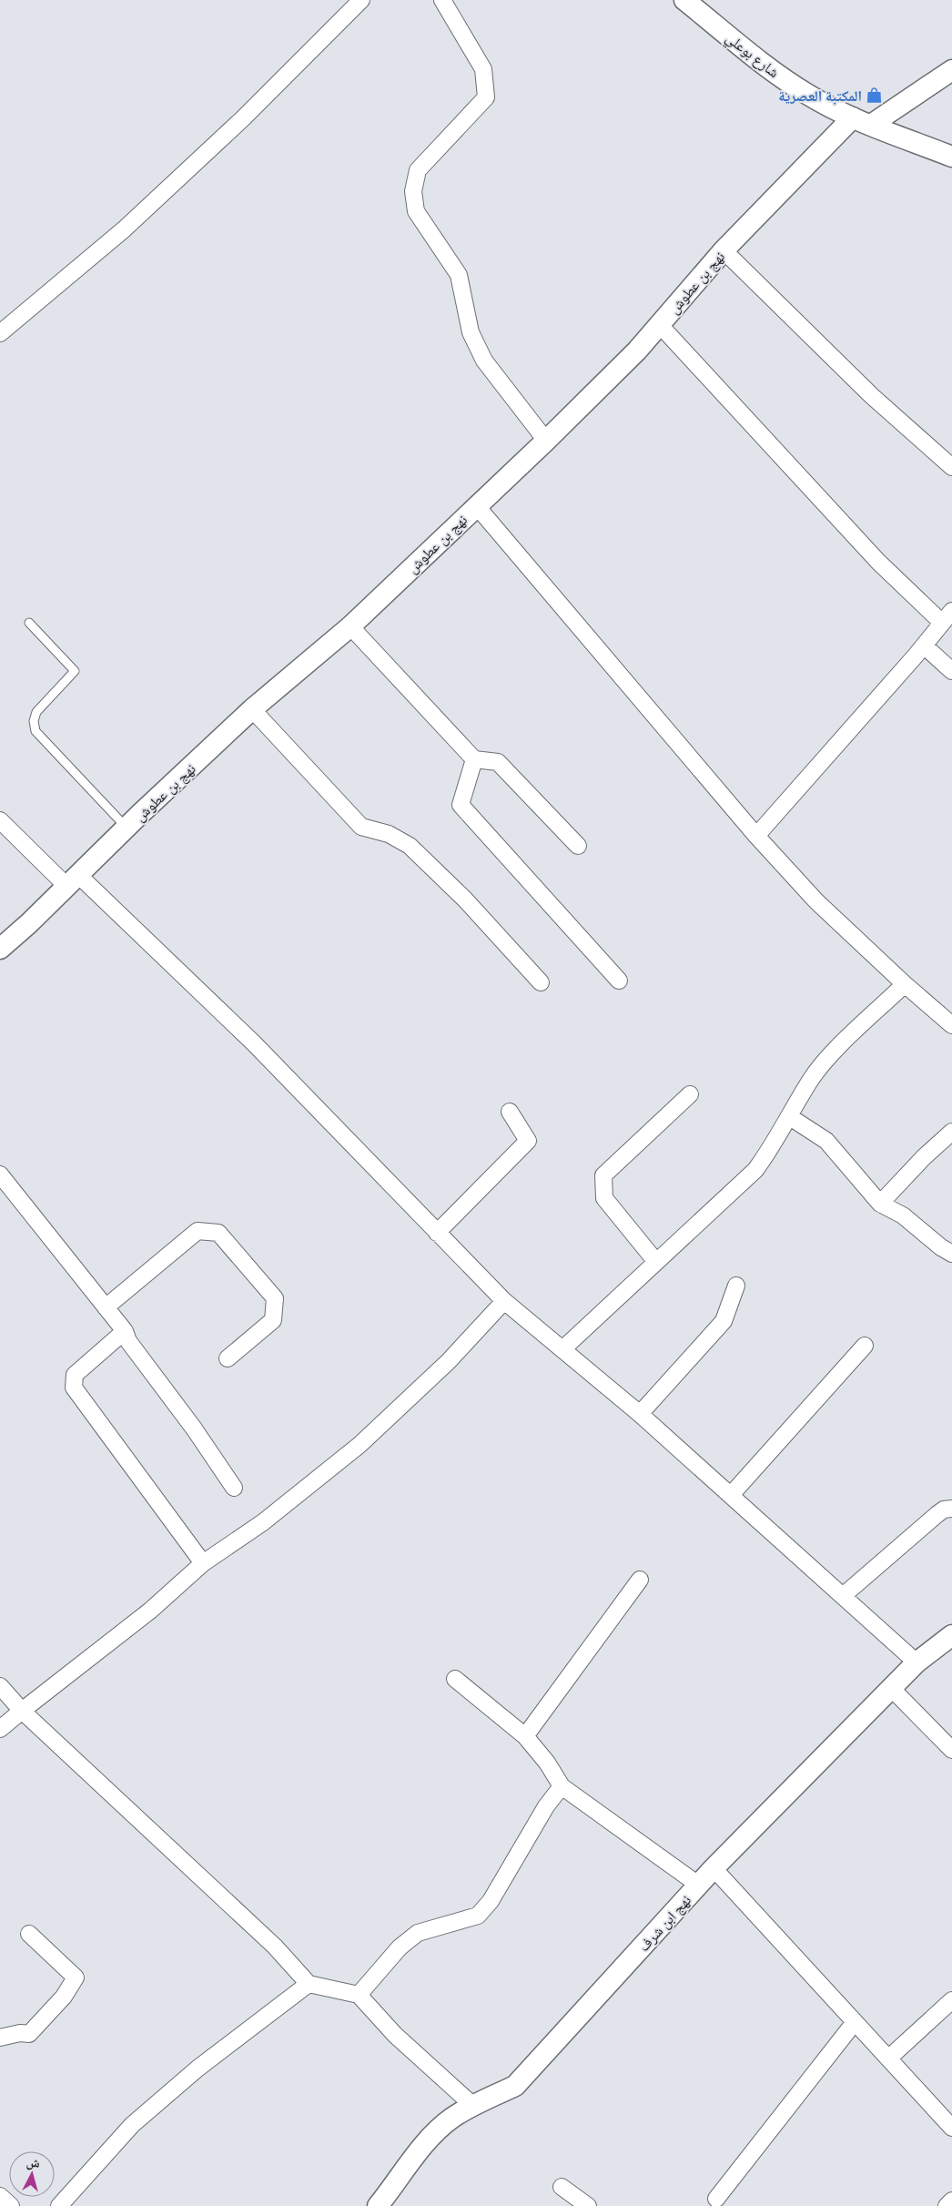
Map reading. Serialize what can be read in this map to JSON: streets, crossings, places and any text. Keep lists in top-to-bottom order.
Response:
{
  "streets": {
    "street": ["شارع بوعلي", "نهج بن عطوش", "نهج ابن شرف"]
  },
  "crossings": [
    ["شارع بوعلي", "نهج بن عطوش"]
  ],
  "places": {
    "shop": ["المكتبة العصرية"]
  },
  "north": "top"
}
